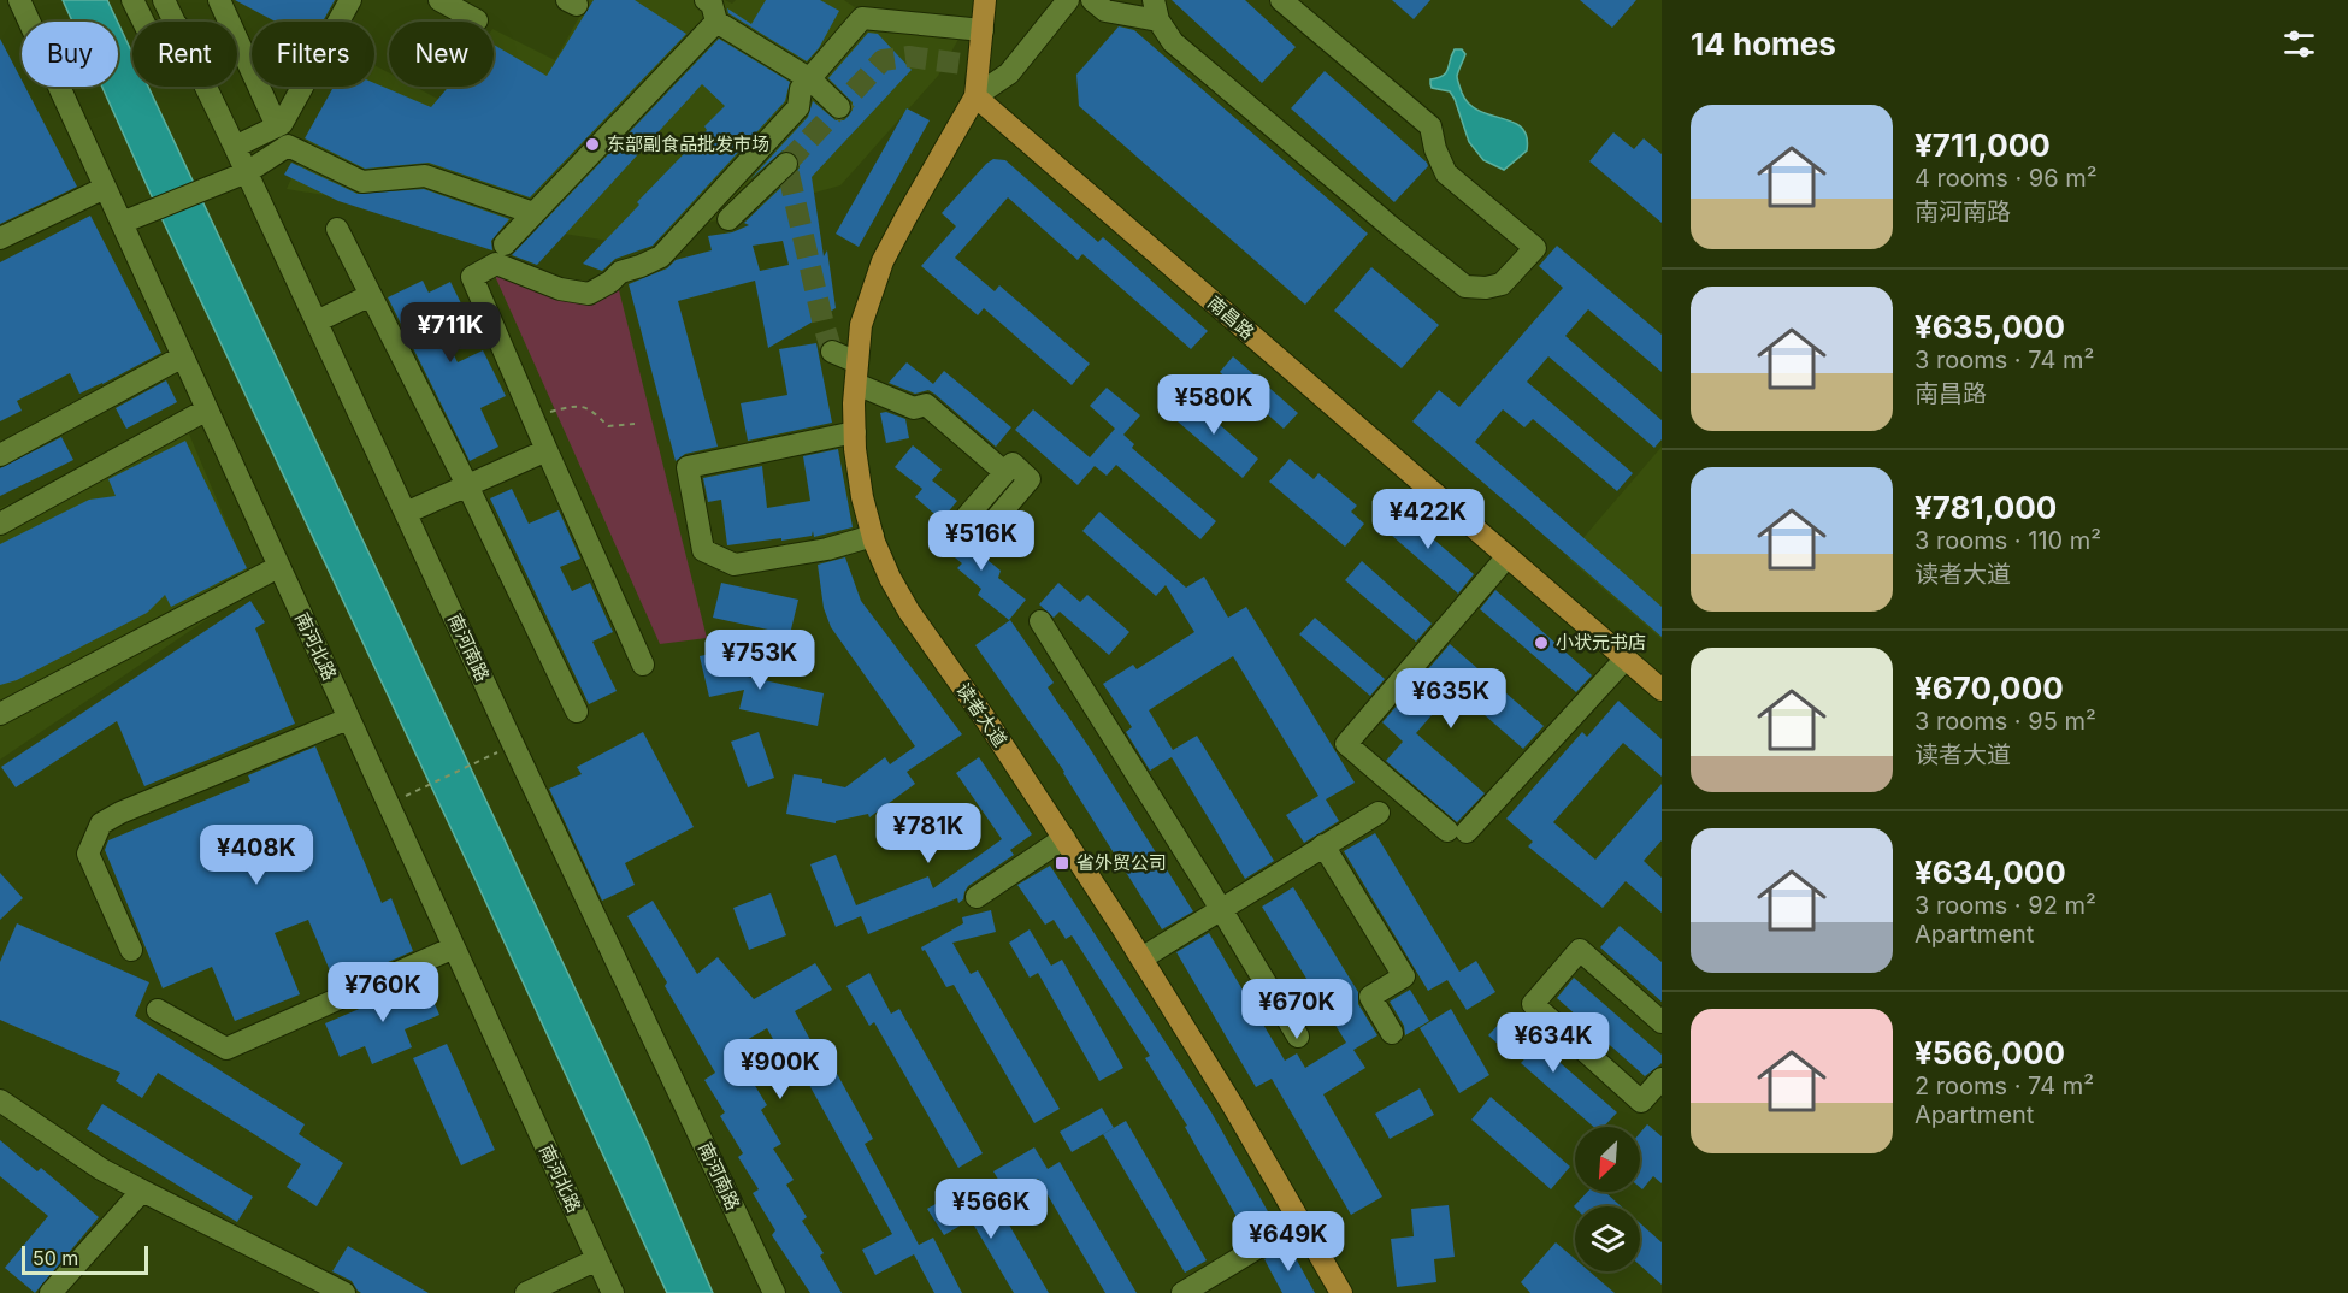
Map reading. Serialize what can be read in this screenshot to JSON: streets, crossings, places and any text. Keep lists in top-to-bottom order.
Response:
{
  "streets": {
    "main road": ["南昌路", "读者大道"],
    "street": ["南河北路", "南河南路"]
  },
  "crossings": [
    ["南昌路", "读者大道"]
  ],
  "places": {
    "other": ["东部副食品批发市场", "小状元书店"],
    "transit": ["省外贸公司"]
  },
  "scale_bar": "50 m",
  "north": "bottom left",
  "page": {
    "heading": "14 homes",
    "chip": [
      "Buy",
      "Rent",
      "Filters",
      "New"
    ],
    "list": [
      {
        "name": "¥711,000",
        "note": "4 rooms · 96 m² · 南河南路"
      },
      {
        "name": "¥635,000",
        "note": "3 rooms · 74 m² · 南昌路"
      },
      {
        "name": "¥781,000",
        "note": "3 rooms · 110 m² · 读者大道"
      },
      {
        "name": "¥670,000",
        "note": "3 rooms · 95 m² · 读者大道"
      },
      {
        "name": "¥634,000",
        "note": "3 rooms · 92 m² · Apartment"
      },
      {
        "name": "¥566,000",
        "note": "2 rooms · 74 m² · Apartment"
      }
    ],
    "price": [
      "¥711K",
      "¥580K",
      "¥422K",
      "¥516K",
      "¥753K",
      "¥635K",
      "¥781K",
      "¥408K",
      "¥760K",
      "¥670K",
      "¥634K",
      "¥900K",
      "¥566K",
      "¥649K"
    ],
    "scale": "50 m"
  }
}
